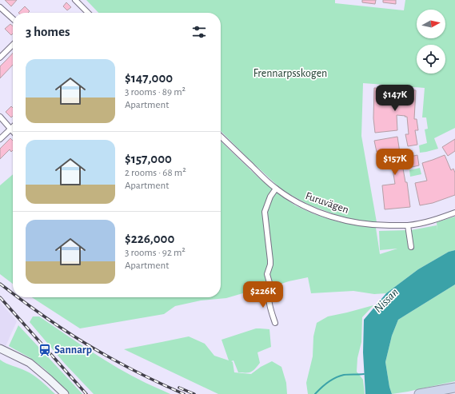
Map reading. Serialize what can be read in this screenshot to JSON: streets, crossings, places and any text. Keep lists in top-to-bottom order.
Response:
{
  "streets": {
    "street": ["Furuvägen"]
  },
  "water": ["Nissan"],
  "parks": ["Frennarpsskogen"],
  "places": {
    "station": ["Sannarp"]
  },
  "north": "right",
  "page": {
    "heading": "3 homes",
    "list": [
      {
        "name": "$147,000",
        "note": "3 rooms · 89 m² · Apartment"
      },
      {
        "name": "$157,000",
        "note": "2 rooms · 68 m² · Apartment"
      },
      {
        "name": "$226,000",
        "note": "3 rooms · 92 m² · Apartment"
      }
    ],
    "price": ["$147K", "$157K", "$226K"]
  }
}
